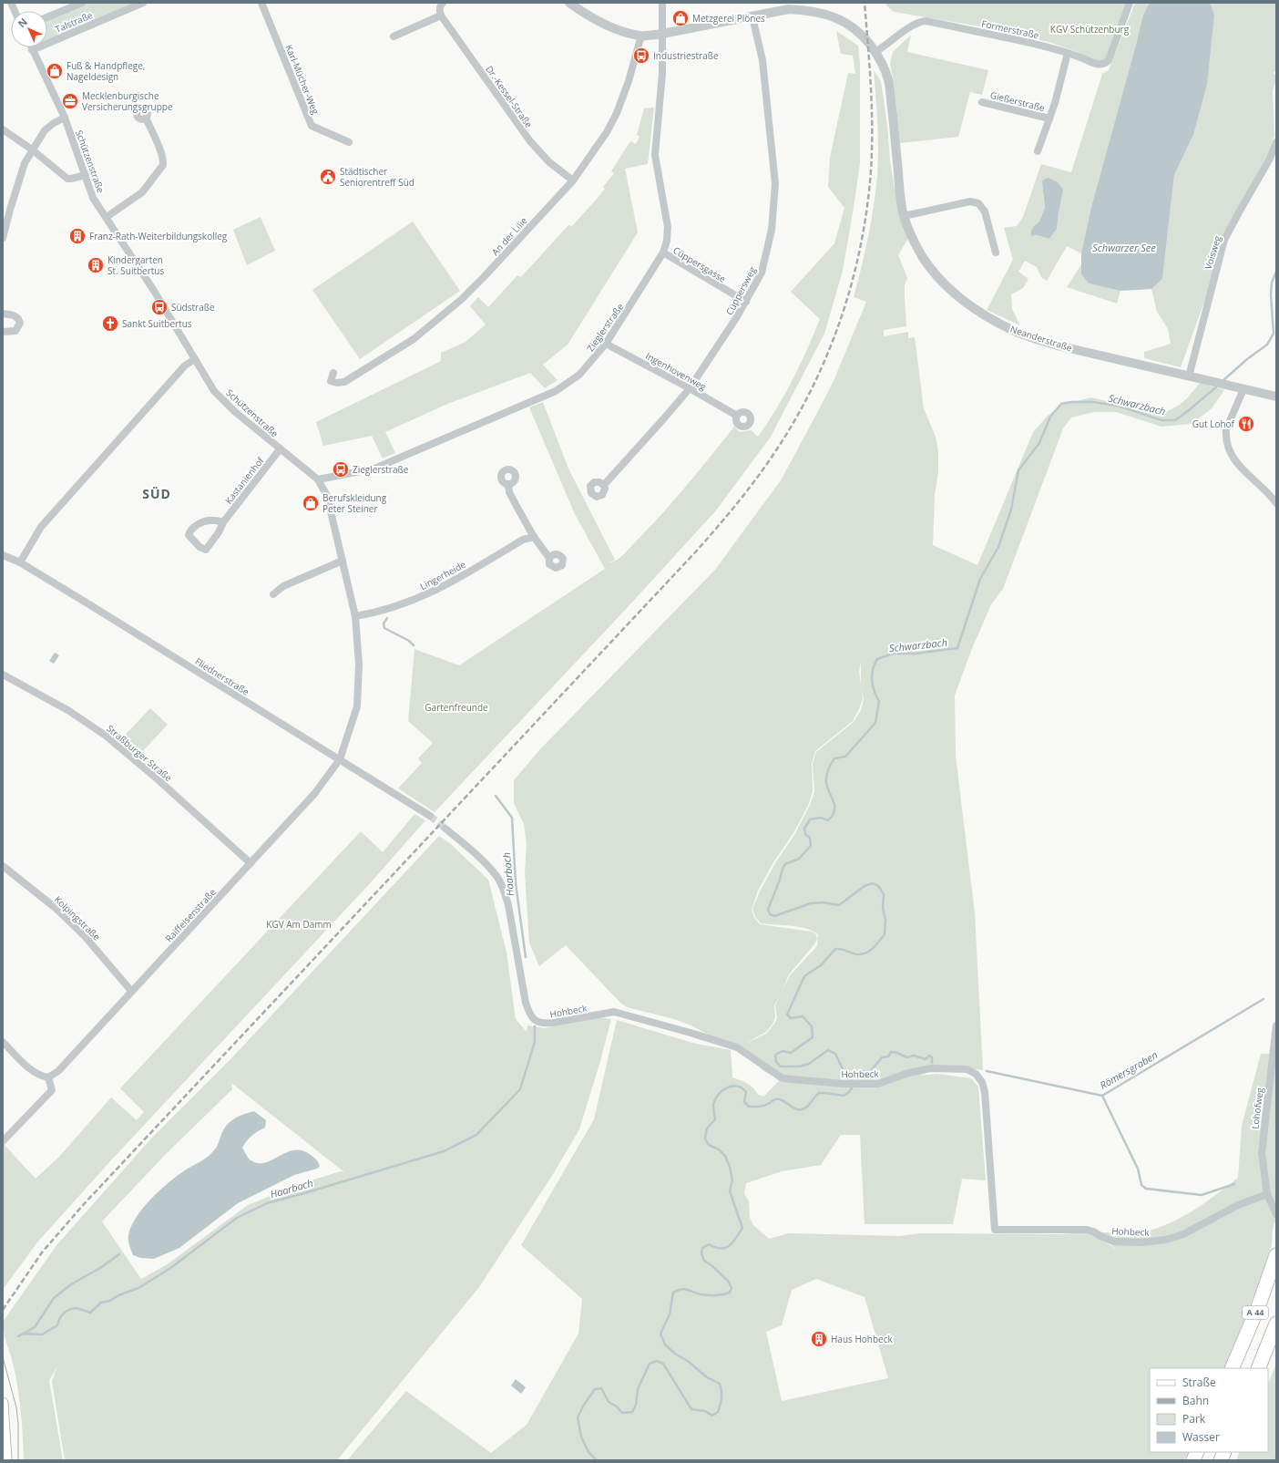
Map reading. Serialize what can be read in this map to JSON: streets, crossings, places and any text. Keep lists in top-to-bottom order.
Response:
{
  "streets": {
    "highway": ["A 44"],
    "street": [
      "Talstraße",
      "Formerstraße",
      "Karl-Mücher-Weg",
      "Dr.-Kessel-Straße",
      "Gießerstraße",
      "Schützenstraße",
      "An der Lilie",
      "Voisweg",
      "Cüppersgasse",
      "Cüppersweg",
      "Zieglerstraße",
      "Neanderstraße",
      "Ingenhovenweg",
      "Kastanienhof",
      "Lingerheide",
      "Fliednerstraße",
      "Straßburger Straße",
      "Raiffeisenstraße",
      "Kolpingstraße",
      "Hohbeck",
      "Lohofweg"
    ]
  },
  "crossings": [
    ["Talstraße", "Schützenstraße"],
    ["Formerstraße", "Gießerstraße"],
    ["Formerstraße", "Neanderstraße"],
    ["Dr.-Kessel-Straße", "An der Lilie"],
    ["Schützenstraße", "Zieglerstraße"],
    ["Schützenstraße", "Kastanienhof"],
    ["Schützenstraße", "Lingerheide"],
    ["Schützenstraße", "Fliednerstraße"],
    ["Schützenstraße", "Raiffeisenstraße"],
    ["Voisweg", "Neanderstraße"],
    ["Cüppersgasse", "Cüppersweg"],
    ["Cüppersgasse", "Zieglerstraße"],
    ["Cüppersweg", "Ingenhovenweg"],
    ["Zieglerstraße", "Ingenhovenweg"],
    ["Fliednerstraße", "Raiffeisenstraße"],
    ["Straßburger Straße", "Raiffeisenstraße"],
    ["Raiffeisenstraße", "Kolpingstraße"],
    ["Hohbeck", "Lohofweg"]
  ],
  "districts": ["SÜD"],
  "water": [
    "Schwarzer See",
    "Schwarzbach",
    "Haarbach",
    "Römersgraben"
  ],
  "parks": ["KGV Schützenburg", "Gartenfreunde", "KGV Am Damm"],
  "places": {
    "shop": ["Metzgerei Plönes", "Fuß & Handpflege, Nageldesign", "Berufskleidung Peter Steiner"],
    "bus stop": ["Industriestraße", "Südstraße", "Zieglerstraße"],
    "office": ["Mecklenburgische Versicherungsgruppe"],
    "public building": ["Städtischer Seniorentreff Süd"],
    "building": ["Franz-Rath-Weiterbildungskolleg", "Kindergarten St. Suitbertus", "Haus Hohbeck"],
    "church": ["Sankt Suitbertus"],
    "restaurant": ["Gut Lohof"]
  },
  "legend": [
    "Straße",
    "Bahn",
    "Park",
    "Wasser"
  ],
  "north": "top left"
}
